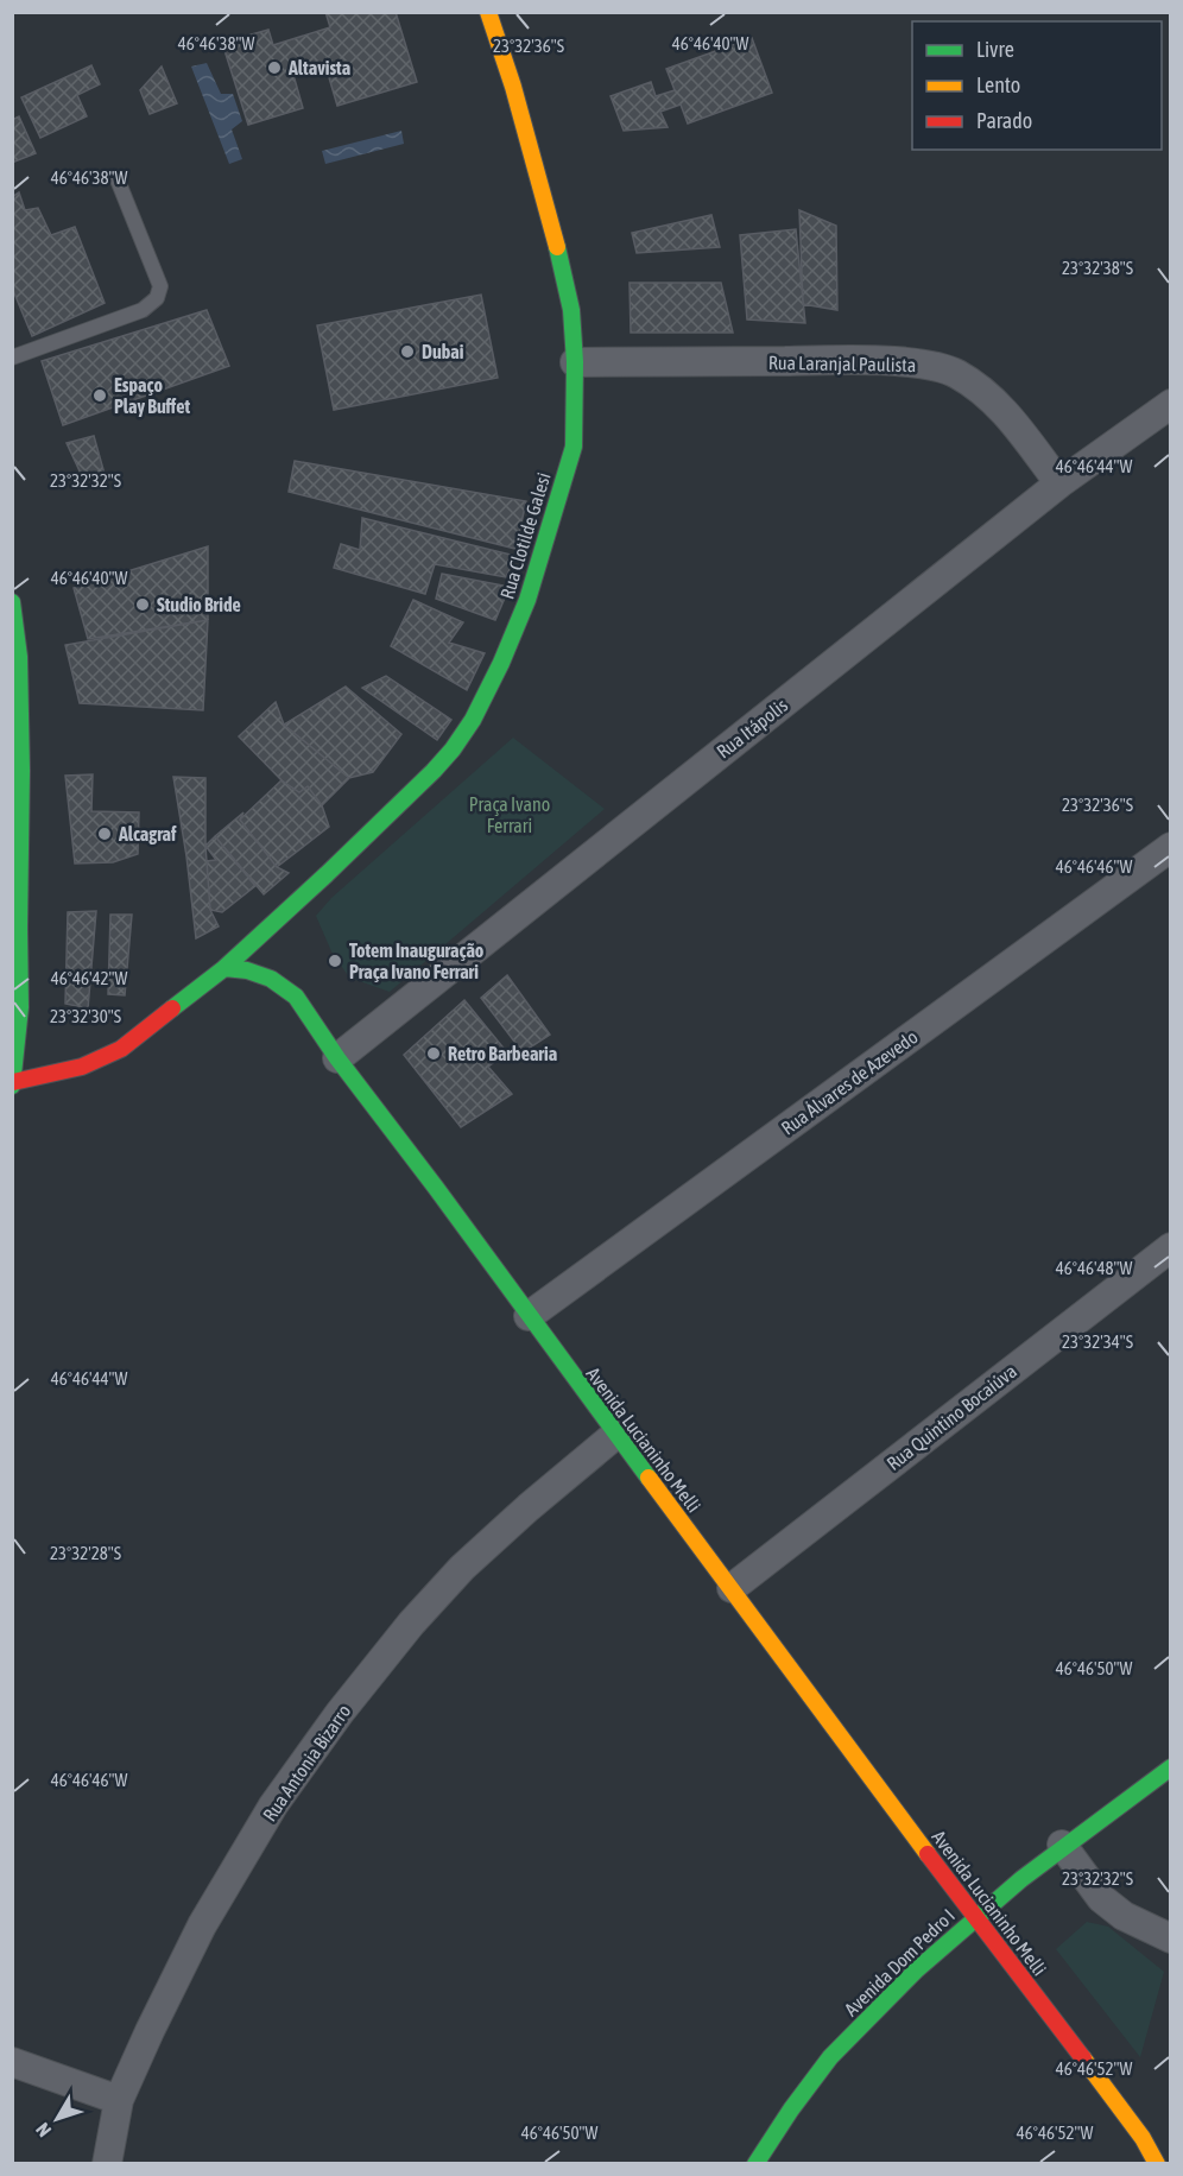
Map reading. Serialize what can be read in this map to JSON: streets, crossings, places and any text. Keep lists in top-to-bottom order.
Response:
{
  "streets": {
    "street": [
      "Rua Laranjal Paulista",
      "Rua Clotilde Galesi",
      "Rua Itápolis",
      "Rua Álvares de Azevedo",
      "Rua Quintino Bocaiúva",
      "Avenida Lucianinho Melli",
      "Rua Antonia Bizarro",
      "Avenida Dom Pedro I"
    ]
  },
  "crossings": [
    ["Rua Laranjal Paulista", "Rua Clotilde Galesi"],
    ["Rua Laranjal Paulista", "Rua Itápolis"],
    ["Rua Clotilde Galesi", "Avenida Lucianinho Melli"],
    ["Rua Itápolis", "Avenida Lucianinho Melli"],
    ["Rua Álvares de Azevedo", "Avenida Lucianinho Melli"],
    ["Rua Quintino Bocaiúva", "Avenida Lucianinho Melli"],
    ["Avenida Lucianinho Melli", "Rua Antonia Bizarro"],
    ["Avenida Lucianinho Melli", "Avenida Dom Pedro I"]
  ],
  "parks": ["Praça Ivano Ferrari"],
  "places": [
    "Altavista",
    "Dubai",
    "Espaço Play Buffet",
    "Studio Bride",
    "Alcagraf",
    "Totem Inauguração Praça Ivano Ferrari",
    "Retro Barbearia"
  ],
  "legend": ["Livre", "Lento", "Parado"],
  "north": "bottom left",
  "coordinates": [
    "46°46'38\"W",
    "46°46'40\"W",
    "23°32'36\"S",
    "23°32'38\"S",
    "46°46'44\"W",
    "23°32'32\"S",
    "46°46'46\"W",
    "46°46'42\"W",
    "23°32'30\"S",
    "46°46'48\"W",
    "23°32'34\"S",
    "23°32'28\"S",
    "46°46'50\"W",
    "46°46'52\"W"
  ]
}
